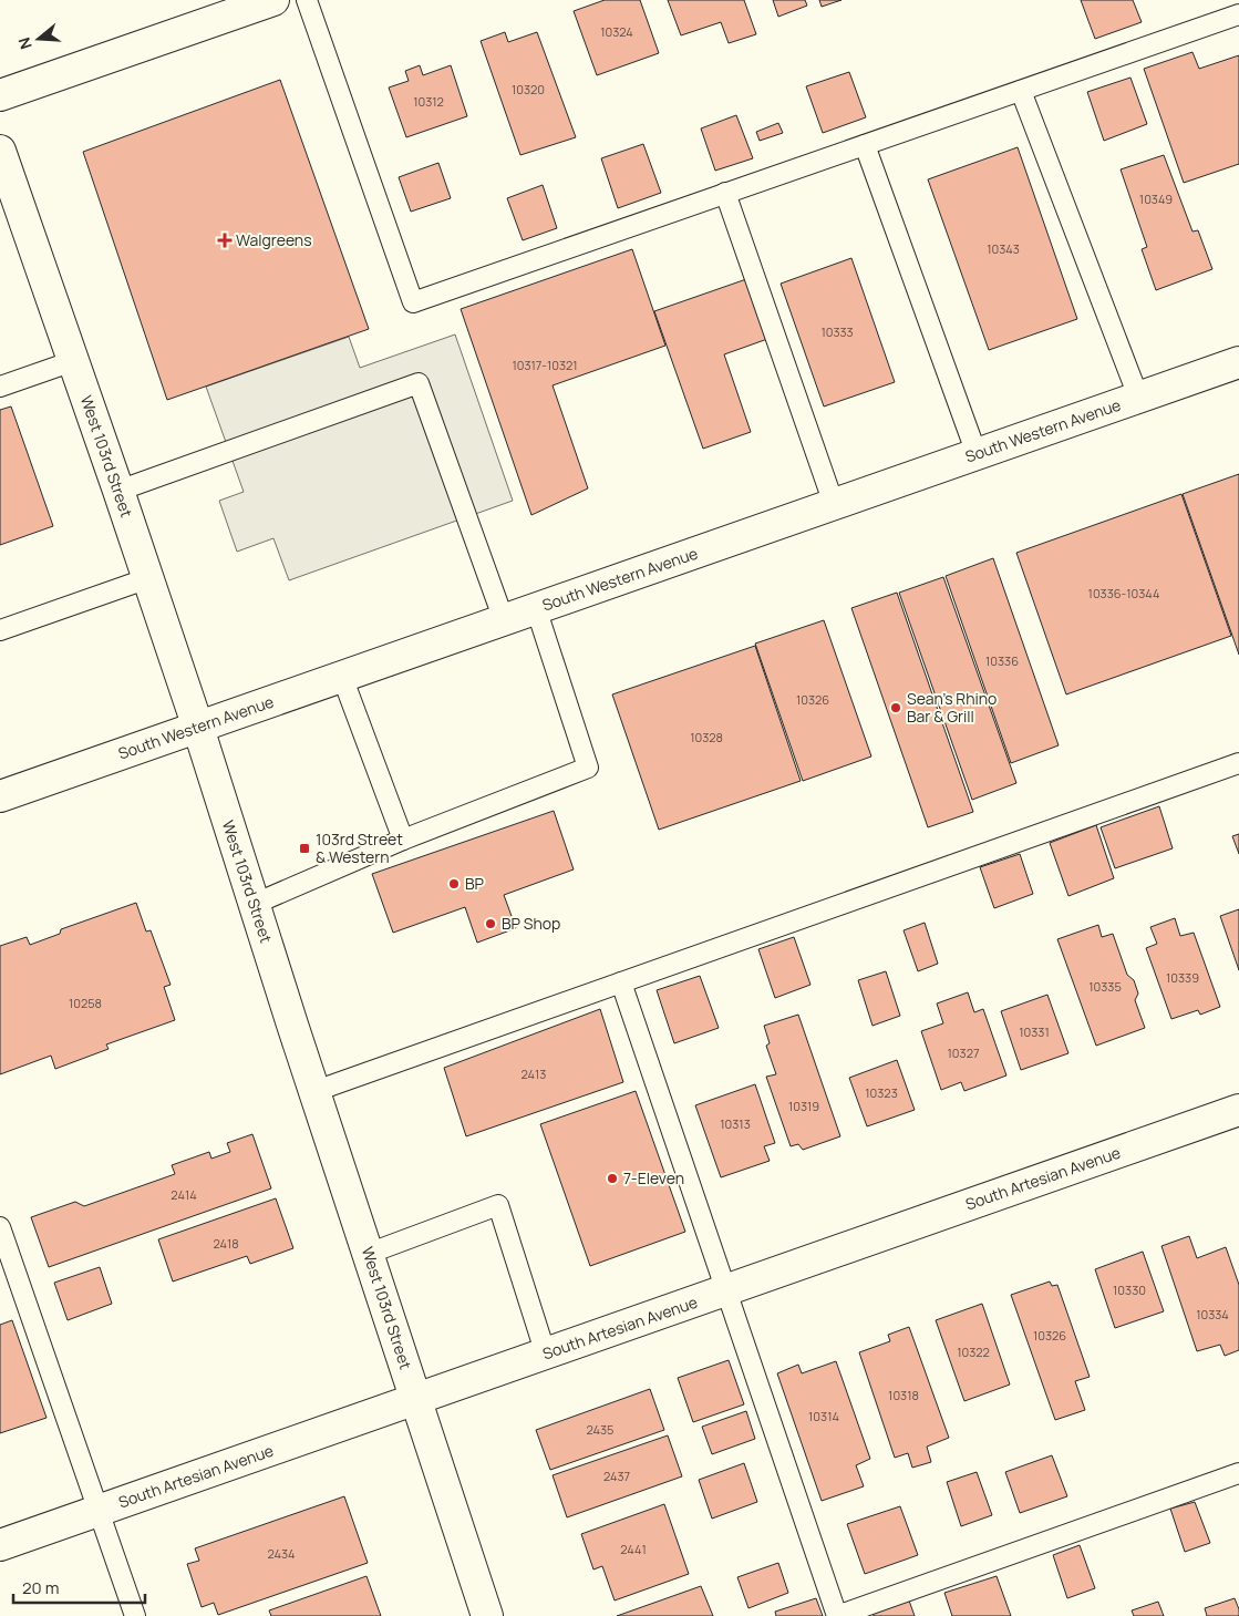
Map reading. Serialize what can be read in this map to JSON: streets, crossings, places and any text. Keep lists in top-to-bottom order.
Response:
{
  "streets": {
    "main road": ["South Western Avenue", "West 103rd Street", "South Artesian Avenue"]
  },
  "crossings": [
    ["South Western Avenue", "West 103rd Street"],
    ["West 103rd Street", "South Artesian Avenue"]
  ],
  "places": {
    "health": ["Walgreens"],
    "other": [
      "Sean’s Rhino Bar & Grill",
      "BP",
      "BP Shop",
      "7-Eleven"
    ],
    "transit": ["103rd Street & Western"]
  },
  "house_numbers": [
    "10324",
    "10320",
    "10312",
    "10349",
    "10343",
    "10333",
    "10317-10321",
    "10336-10344",
    "10336",
    "10326",
    "10328",
    "10339",
    "10335",
    "10258",
    "10331",
    "10327",
    "2413",
    "10323",
    "10319",
    "10313",
    "2414",
    "2418",
    "10330",
    "10334",
    "10326",
    "10322",
    "10318",
    "10314",
    "2435",
    "2437",
    "2441",
    "2434"
  ],
  "scale_bar": "20 m",
  "north": "left"
}
